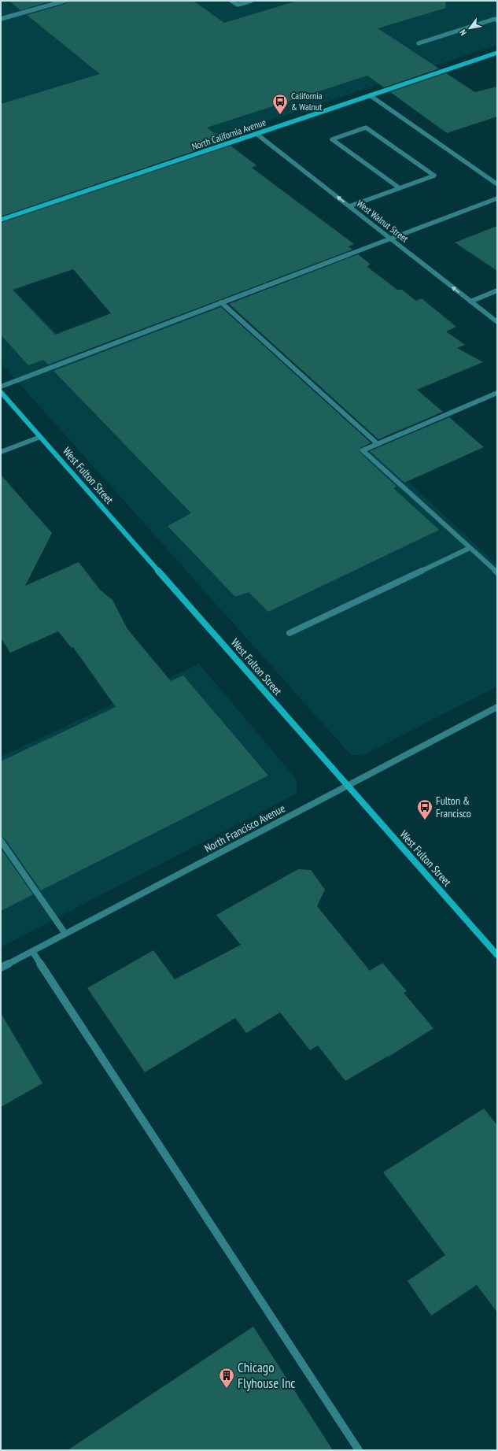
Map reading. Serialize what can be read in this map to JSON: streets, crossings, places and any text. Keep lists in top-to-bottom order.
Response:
{
  "streets": {
    "street": [
      "North California Avenue",
      "West Walnut Street",
      "West Fulton Street",
      "North Francisco Avenue"
    ]
  },
  "crossings": [
    ["North California Avenue", "West Walnut Street"],
    ["West Fulton Street", "North Francisco Avenue"]
  ],
  "one_way": ["West Walnut Street"],
  "places": {
    "bus stop": ["California & Walnut", "Fulton & Francisco"],
    "building": ["Chicago Flyhouse Inc"]
  },
  "north": "bottom left"
}
